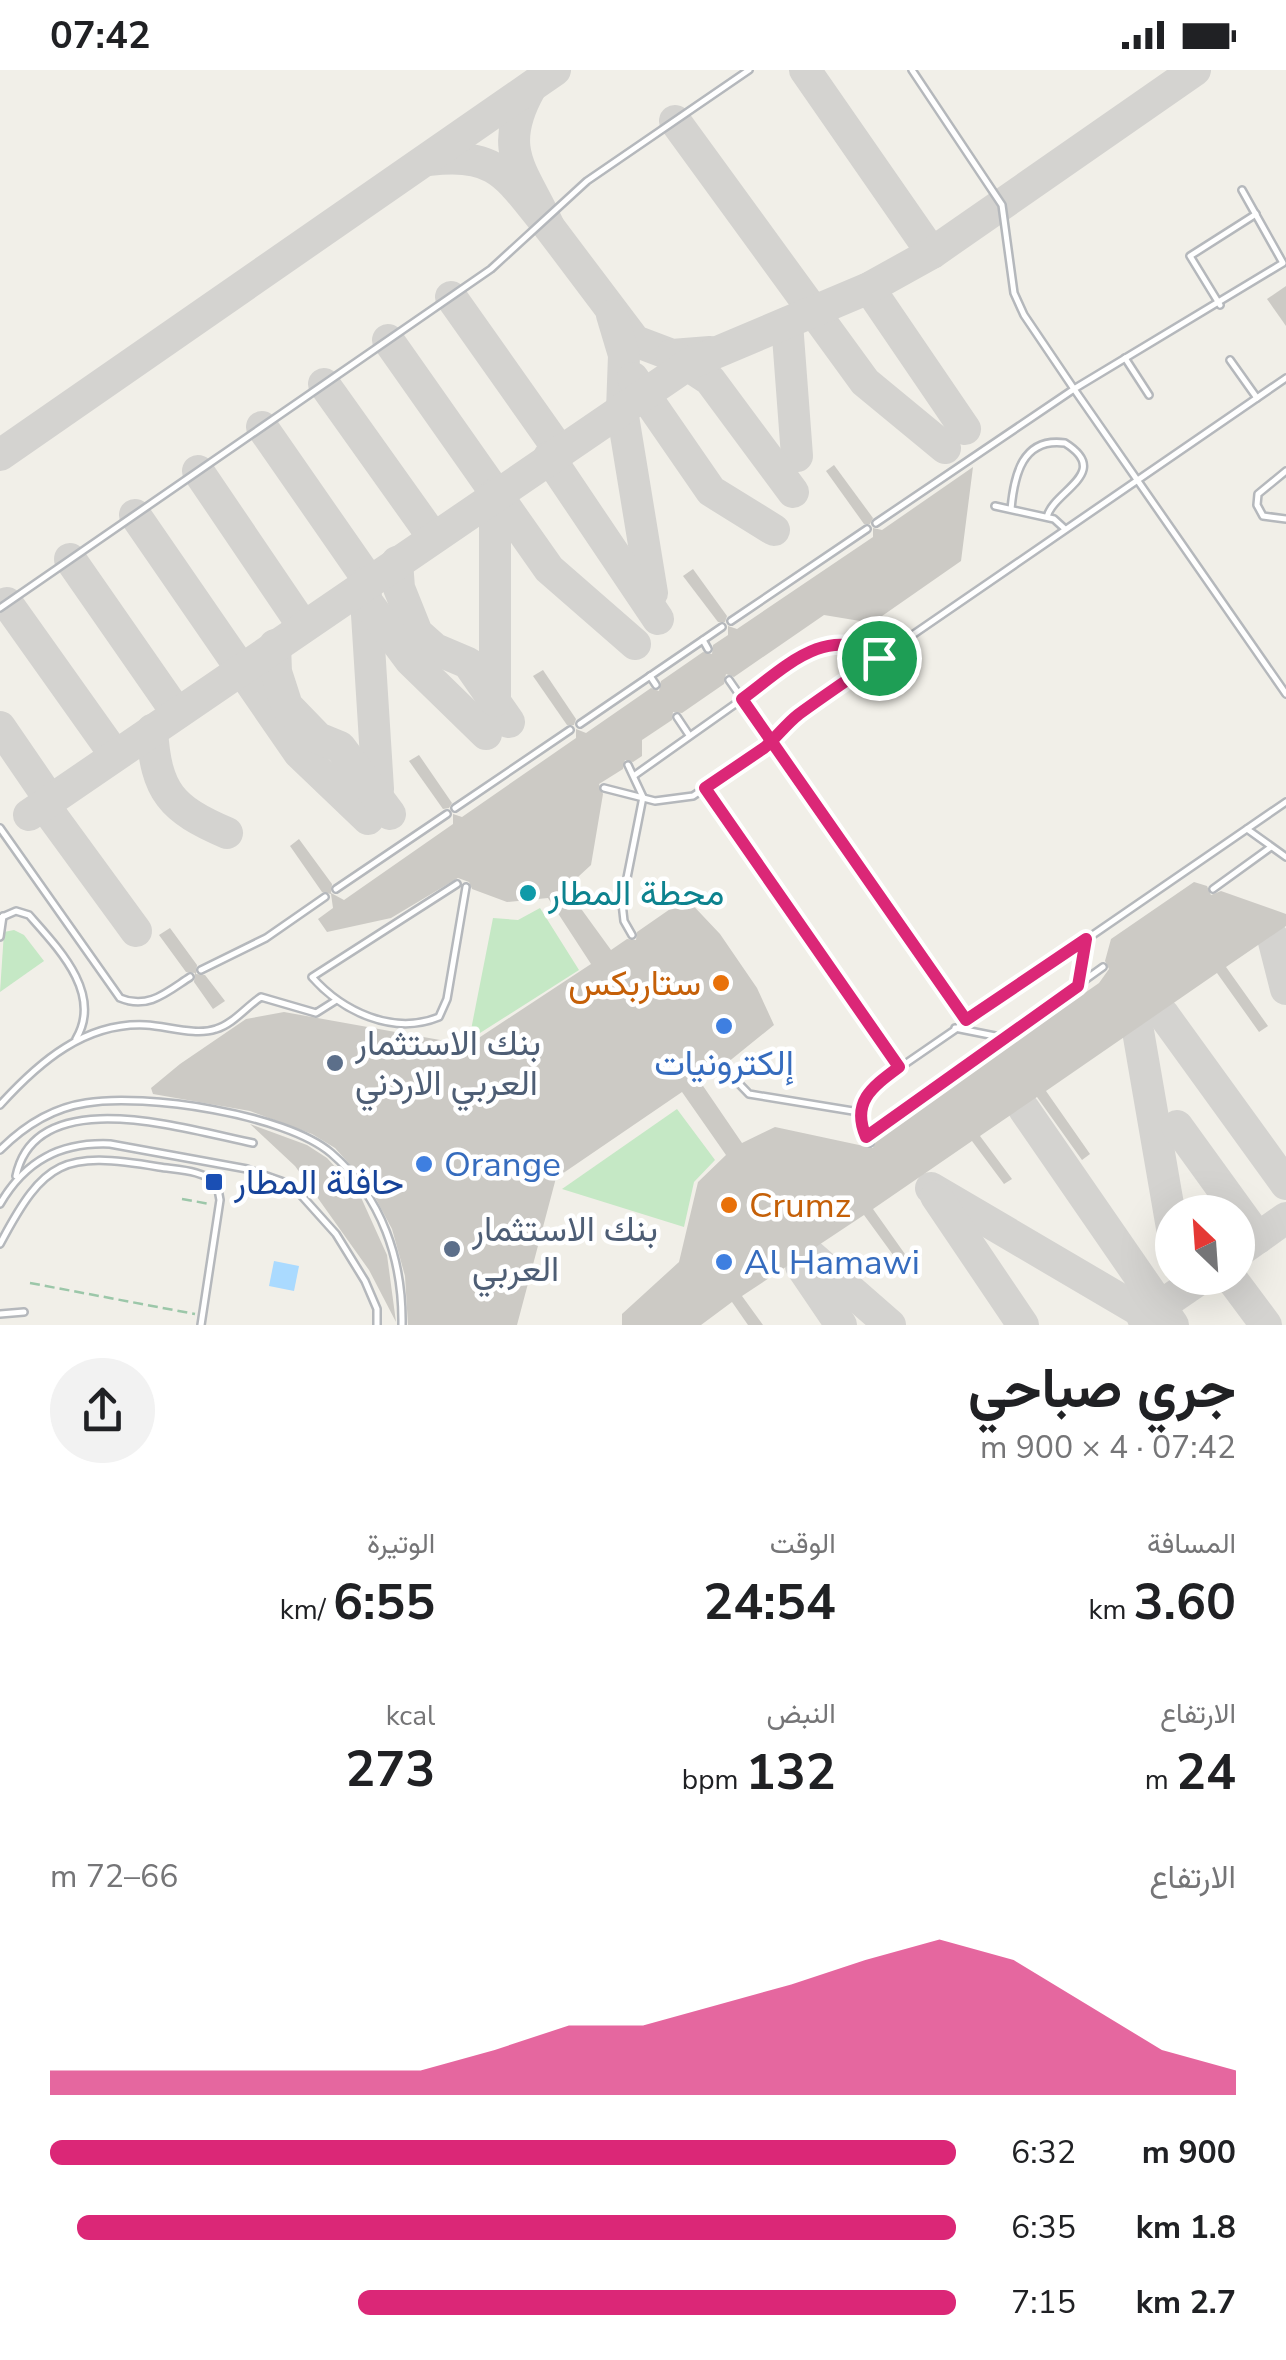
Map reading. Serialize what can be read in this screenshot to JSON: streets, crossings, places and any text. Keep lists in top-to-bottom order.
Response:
{
  "places": {
    "other": [
      "محطة المطار",
      "ستاربكس",
      "إلكترونيات",
      "بنك الاستثمار العربي الاردني",
      "Orange",
      "Crumz",
      "بنك الاستثمار العربي",
      "Al Hamawi"
    ],
    "transit": ["حافلة المطار"]
  },
  "north": "top left",
  "page": {
    "status": "07:42",
    "heading": ["جري صباحي", "07:42 · 4 × 900 m"],
    "stats": [
      ["المسافة", "3.60 km"],
      ["الوقت", "24:54"],
      ["الوتيرة", "6:55 /km"],
      ["الارتفاع", "24 m"],
      ["النبض", "132 bpm"],
      ["kcal", "273"]
    ],
    "chart": ["الارتفاع", "66–72 m"],
    "list": [
      {
        "name": "900 m",
        "note": "6:32"
      },
      {
        "name": "1.8 km",
        "note": "6:35"
      },
      {
        "name": "2.7 km",
        "note": "7:15"
      }
    ]
  }
}
